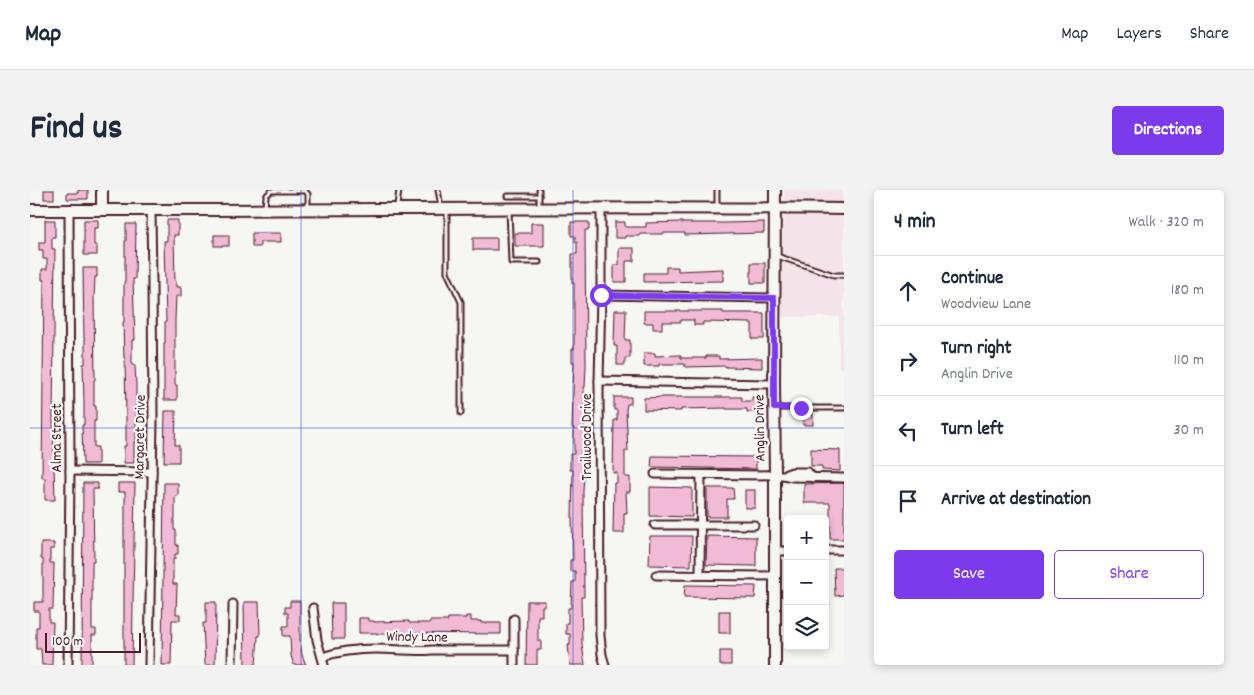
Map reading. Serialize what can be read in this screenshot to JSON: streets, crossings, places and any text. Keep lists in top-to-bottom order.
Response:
{
  "streets": {
    "street": [
      "Anglin Drive",
      "Margaret Drive",
      "Trailwood Drive",
      "Alma Street",
      "Windy Lane"
    ]
  },
  "scale_bar": "100 m",
  "page": {
    "header": "Map",
    "nav": ["Map", "Layers", "Share"],
    "title": "Find us",
    "buttons": [
      "Directions",
      ["Save", "Share"]
    ],
    "heading": ["4 min", "Walk · 320 m"],
    "list": [
      ["Continue", "Woodview Lane", "180 m"],
      ["Turn right", "Anglin Drive", "110 m"],
      ["Turn left", "30 m"],
      "Arrive at destination"
    ],
    "map_buttons": ["+", "−"],
    "scale": "100 m"
  }
}
